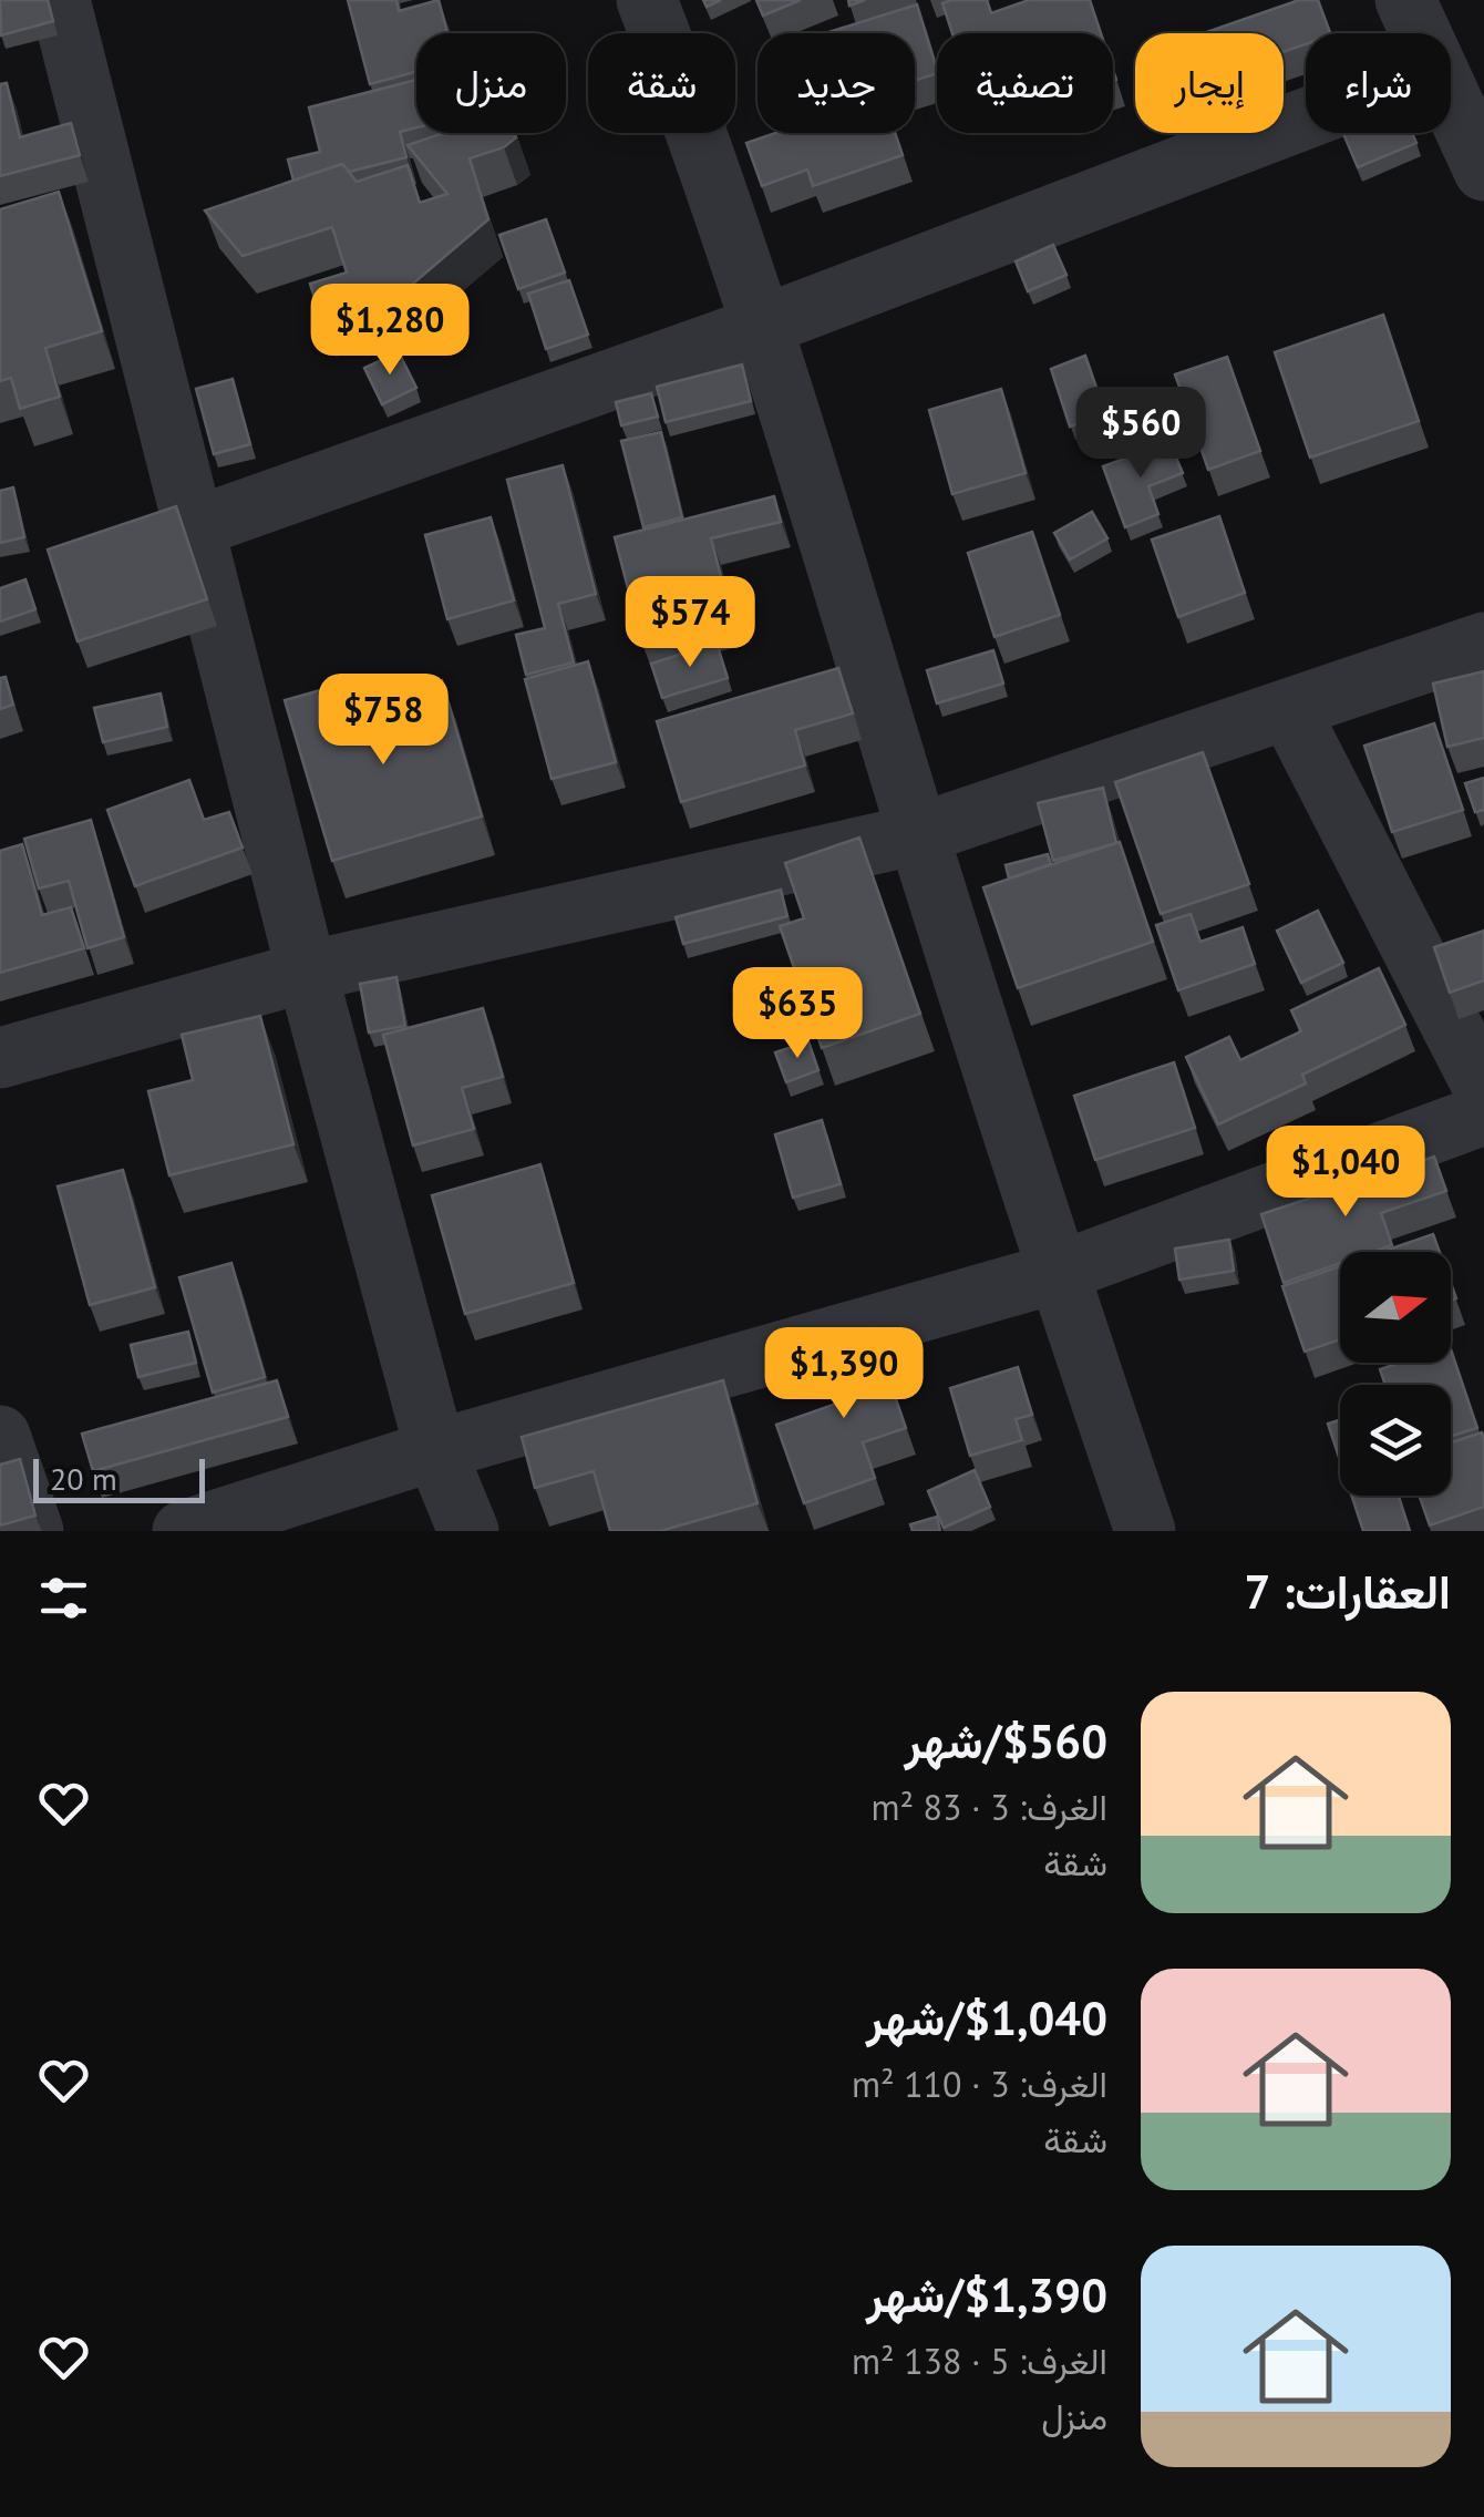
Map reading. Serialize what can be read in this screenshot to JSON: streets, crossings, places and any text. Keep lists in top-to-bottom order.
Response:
{
  "scale_bar": "20 m",
  "north": "right",
  "page": {
    "chip": [
      "شراء",
      "إيجار",
      "تصفية",
      "جديد",
      "شقة",
      "منزل"
    ],
    "price": [
      "$1,280",
      "$560",
      "$574",
      "$758",
      "$635",
      "$1,040",
      "$1,390"
    ],
    "scale": "20 m",
    "heading": "العقارات: 7",
    "list": [
      {
        "name": "$560/شهر",
        "note": "الغرف: 3 · 83 m² · شقة"
      },
      {
        "name": "$1,040/شهر",
        "note": "الغرف: 3 · 110 m² · شقة"
      },
      {
        "name": "$1,390/شهر",
        "note": "الغرف: 5 · 138 m² · منزل"
      }
    ]
  }
}
